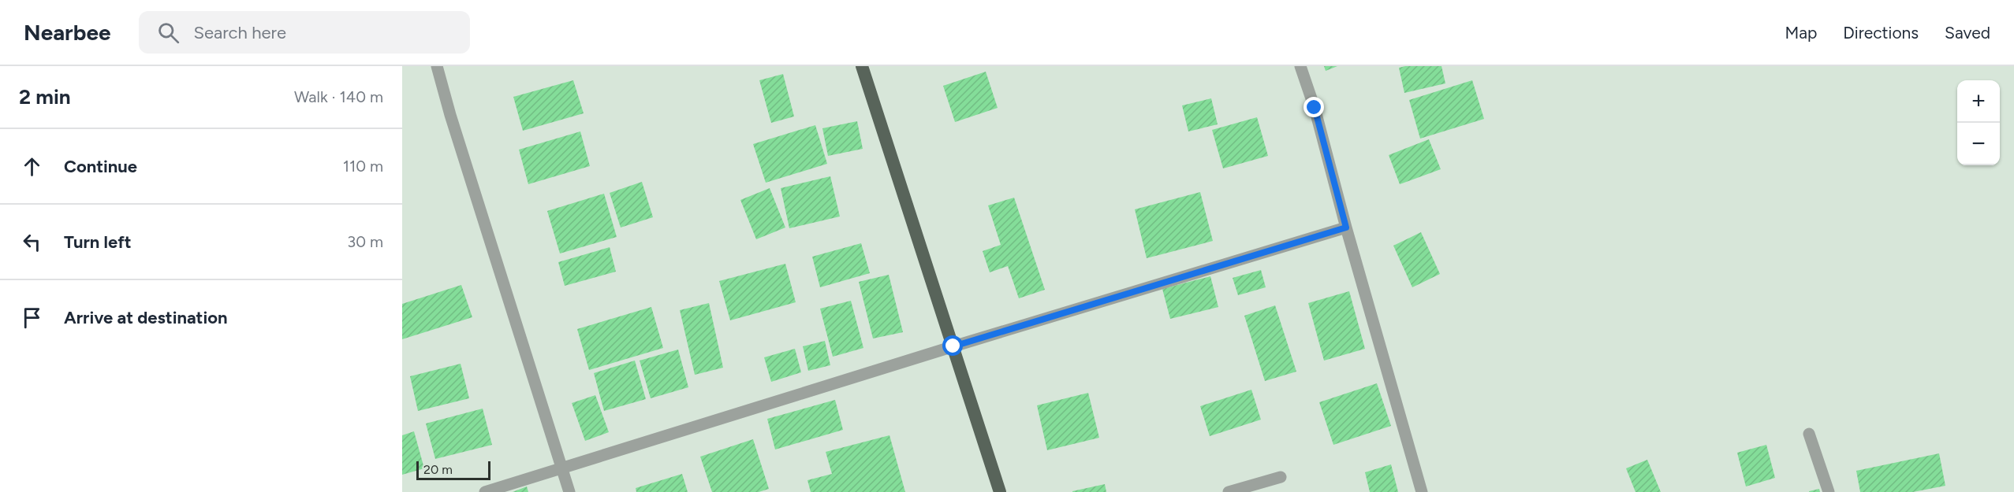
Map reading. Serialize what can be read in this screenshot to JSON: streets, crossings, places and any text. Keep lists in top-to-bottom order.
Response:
{
  "scale_bar": "20 m",
  "page": {
    "header": "Nearbee",
    "search": "Search here",
    "nav": ["Map", "Directions", "Saved"],
    "heading": ["2 min", "Walk · 140 m"],
    "map_buttons": ["+", "−"],
    "list": [
      ["Continue", "110 m"],
      ["Turn left", "30 m"],
      "Arrive at destination"
    ],
    "scale": "20 m"
  }
}
